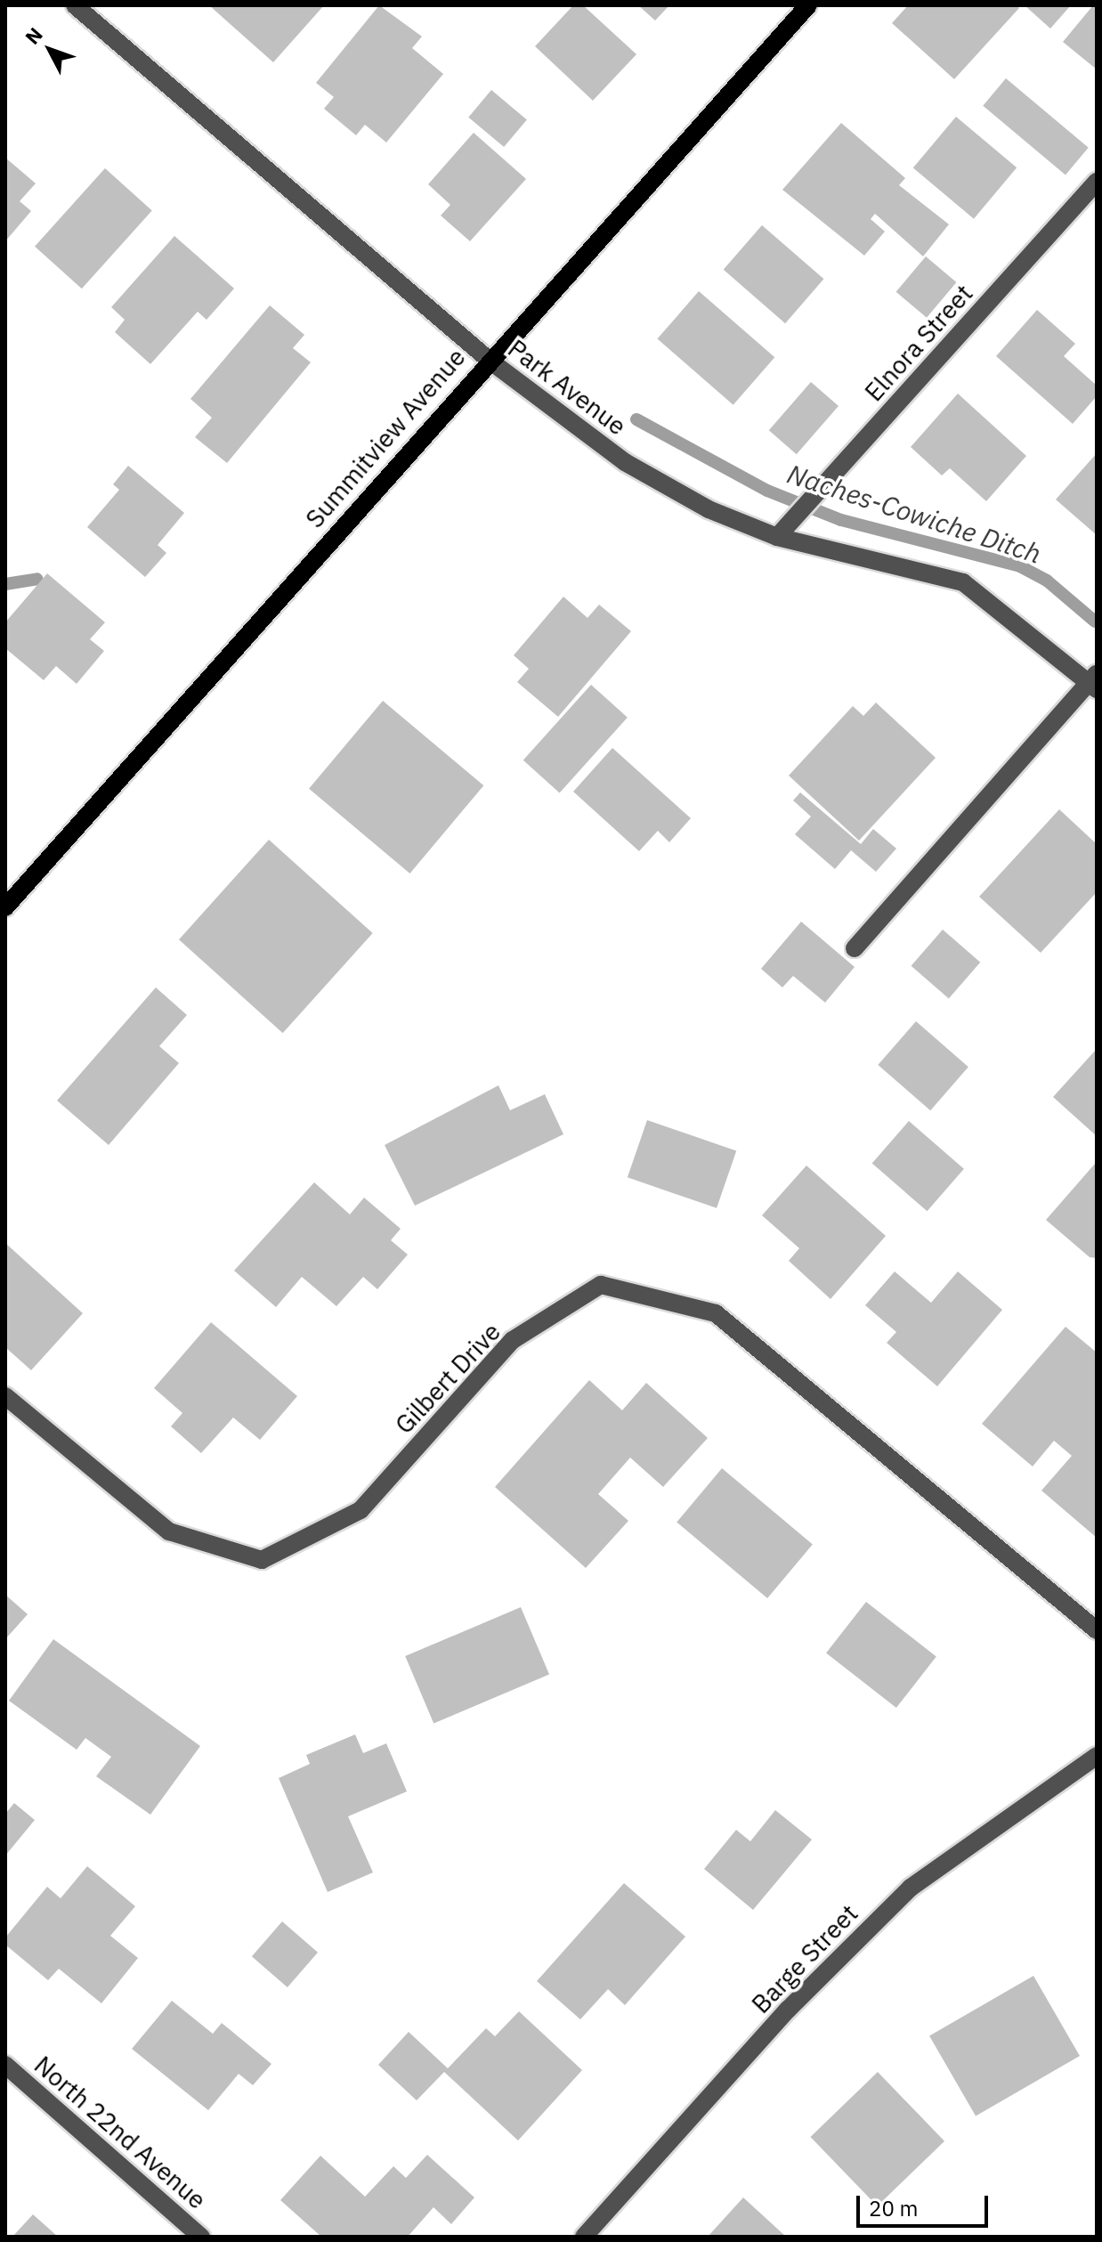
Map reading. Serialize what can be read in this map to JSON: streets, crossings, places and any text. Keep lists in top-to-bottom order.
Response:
{
  "streets": {
    "main road": ["Summitview Avenue"],
    "street": [
      "Elnora Street",
      "Park Avenue",
      "Gilbert Drive",
      "Barge Street",
      "North 22nd Avenue"
    ]
  },
  "crossings": [
    ["Elnora Street", "Park Avenue"],
    ["Park Avenue", "Summitview Avenue"]
  ],
  "water": ["Naches-Cowiche Ditch"],
  "scale_bar": "20 m",
  "north": "top left"
}
